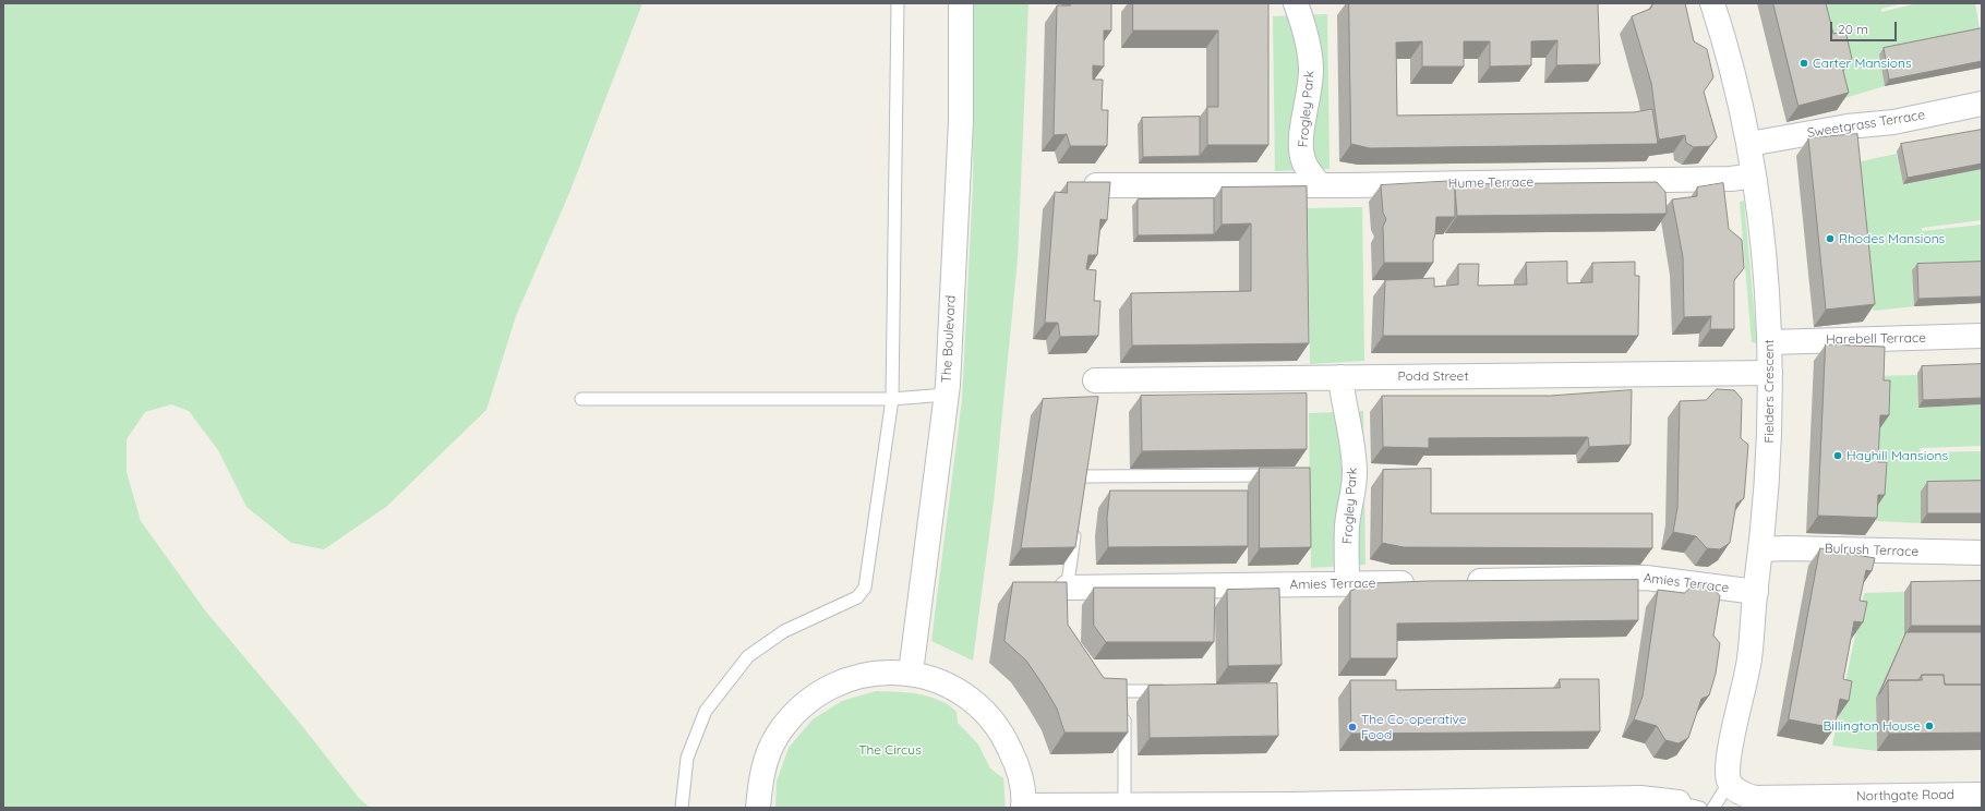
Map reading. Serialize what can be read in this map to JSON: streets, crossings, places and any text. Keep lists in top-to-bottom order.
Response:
{
  "streets": {
    "street": [
      "Frogley Park",
      "Sweetgrass Terrace",
      "Hume Terrace",
      "The Boulevard",
      "Harebell Terrace",
      "Podd Street",
      "Fielders Crescent",
      "Bulrush Terrace",
      "Amies Terrace",
      "Northgate Road"
    ]
  },
  "crossings": [
    ["Frogley Park", "Hume Terrace"],
    ["Frogley Park", "Podd Street"],
    ["Frogley Park", "Amies Terrace"],
    ["Sweetgrass Terrace", "Fielders Crescent"],
    ["Hume Terrace", "Fielders Crescent"],
    ["Harebell Terrace", "Fielders Crescent"],
    ["Podd Street", "Fielders Crescent"],
    ["Fielders Crescent", "Bulrush Terrace"],
    ["Fielders Crescent", "Amies Terrace"],
    ["Fielders Crescent", "Northgate Road"]
  ],
  "parks": ["The Circus"],
  "places": [
    "Carter Mansions",
    "Rhodes Mansions",
    "Hayhill Mansions",
    "Billington House",
    "The Co-operative Food"
  ],
  "scale_bar": "20 m"
}
